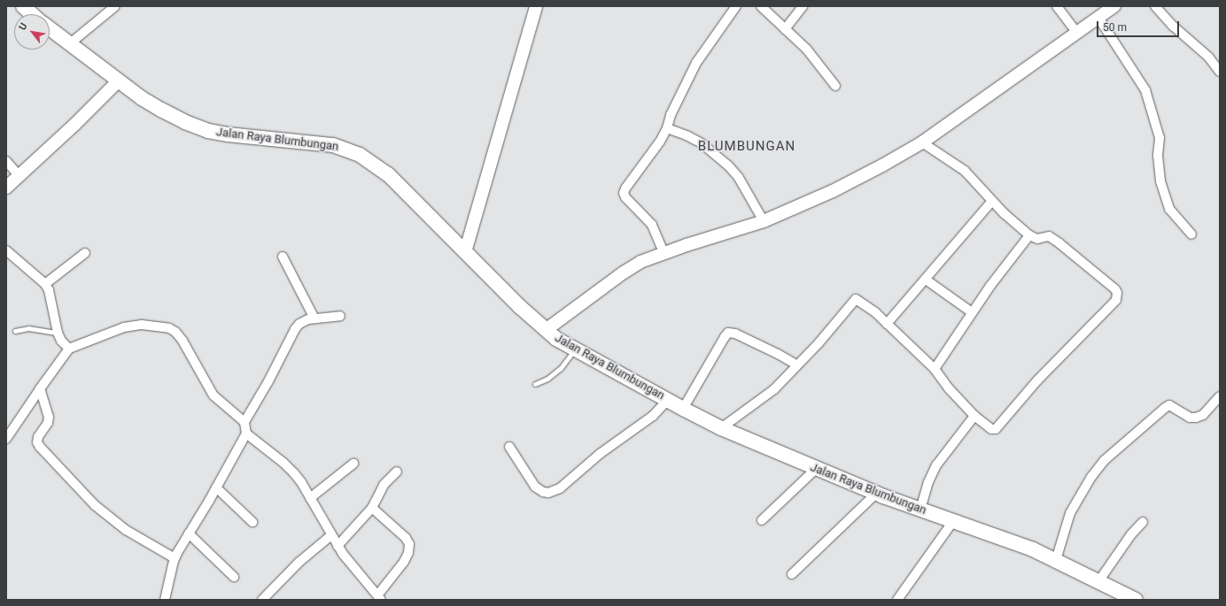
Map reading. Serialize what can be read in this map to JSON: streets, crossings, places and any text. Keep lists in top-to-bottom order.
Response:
{
  "streets": {
    "main road": ["Jalan Raya Blumbungan"]
  },
  "districts": ["BLUMBUNGAN"],
  "scale_bar": "50 m",
  "north": "top left"
}
